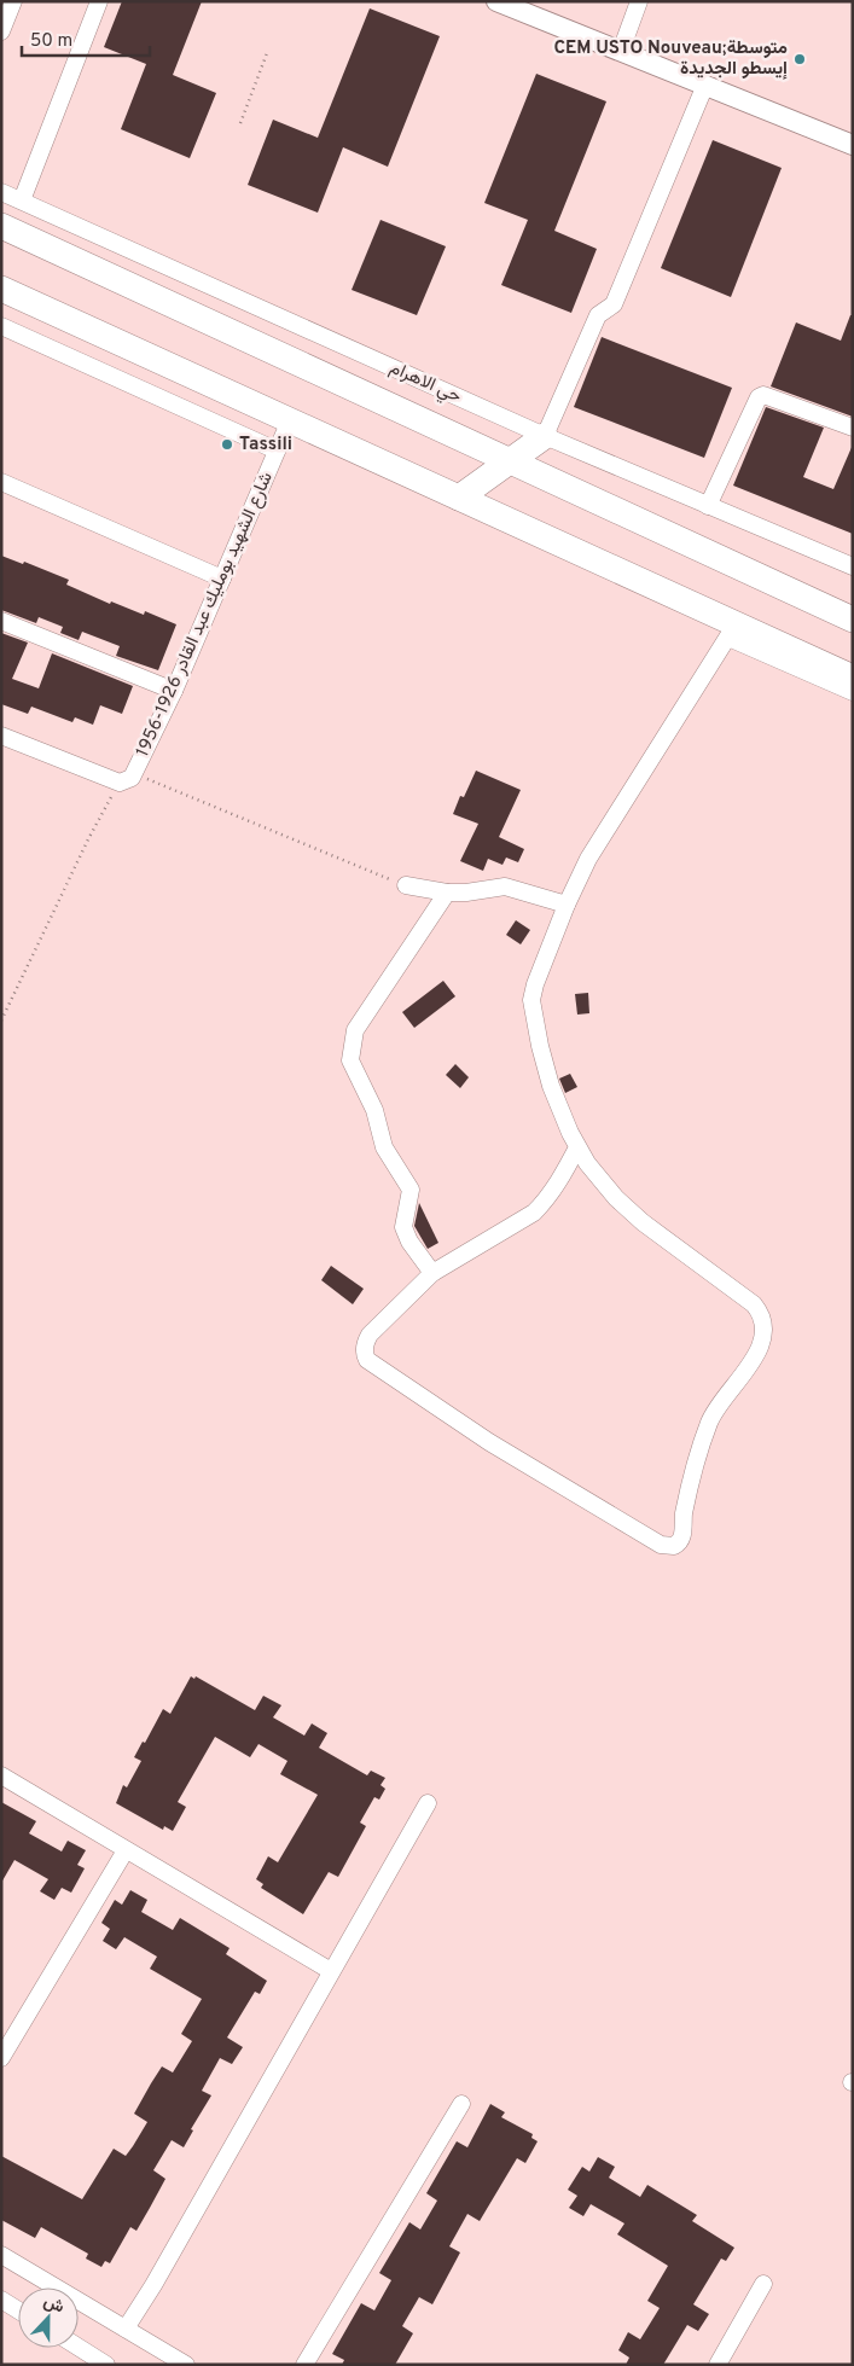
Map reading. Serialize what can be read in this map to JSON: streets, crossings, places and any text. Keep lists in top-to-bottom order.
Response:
{
  "streets": {
    "street": ["حي الاهرام", "شارع الشهيد بومليك عبد القادر 1926-1956"]
  },
  "places": ["CEM USTO Nouveau;متوسطة إيسطو الجديدة", "Tassili"],
  "scale_bar": "50 m",
  "north": "top"
}
